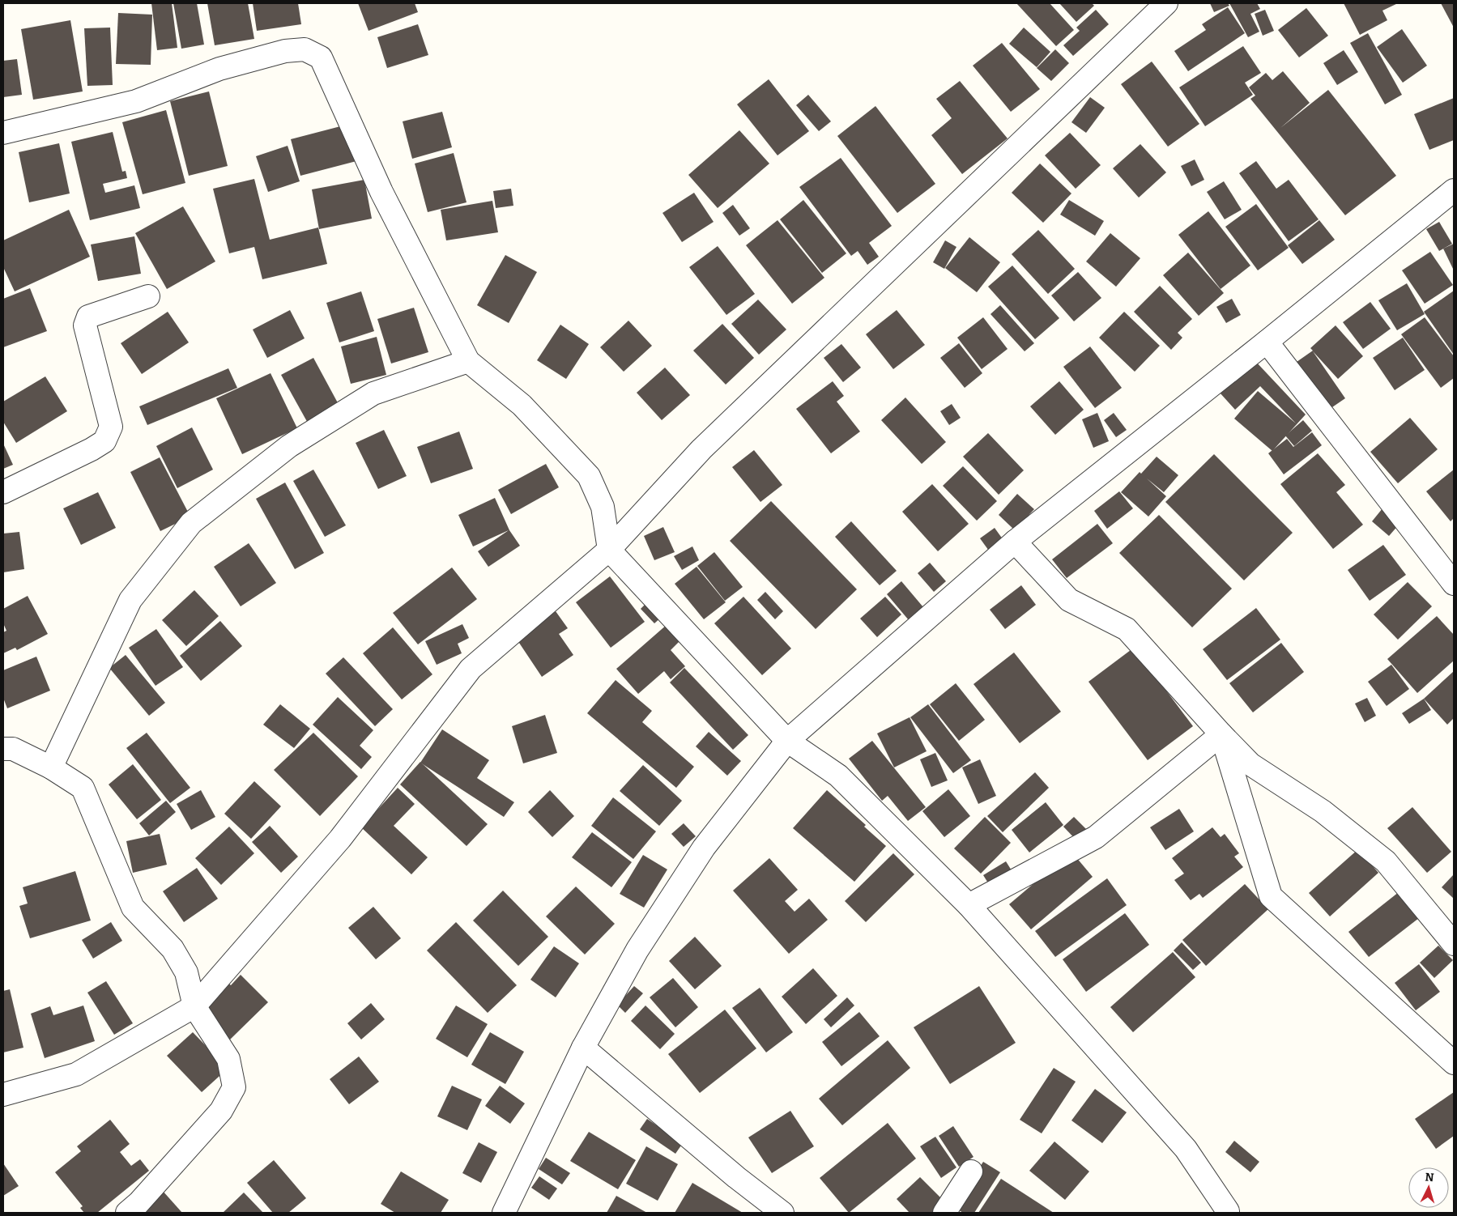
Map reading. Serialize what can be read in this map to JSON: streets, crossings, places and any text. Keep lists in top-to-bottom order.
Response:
{
  "north": "top"
}
